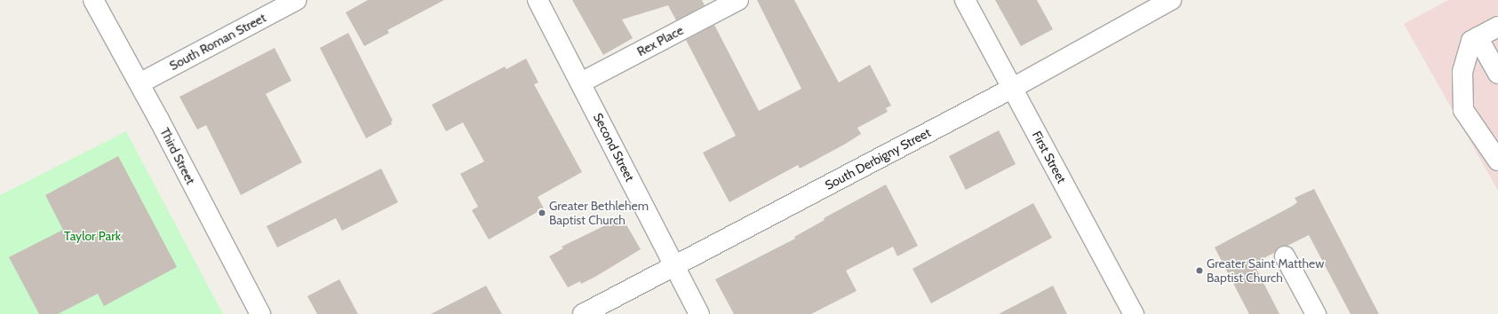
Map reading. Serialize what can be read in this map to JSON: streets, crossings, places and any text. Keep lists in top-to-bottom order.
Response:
{
  "streets": {
    "street": [
      "Rex Place",
      "South Roman Street",
      "Second Street",
      "Third Street",
      "First Street",
      "South Derbigny Street"
    ]
  },
  "crossings": [
    ["Rex Place", "Second Street"],
    ["South Roman Street", "Third Street"],
    ["Second Street", "South Derbigny Street"],
    ["First Street", "South Derbigny Street"]
  ],
  "parks": ["Taylor Park"],
  "places": ["Greater Bethlehem Baptist Church", "Greater Saint Matthew Baptist Church"]
}
